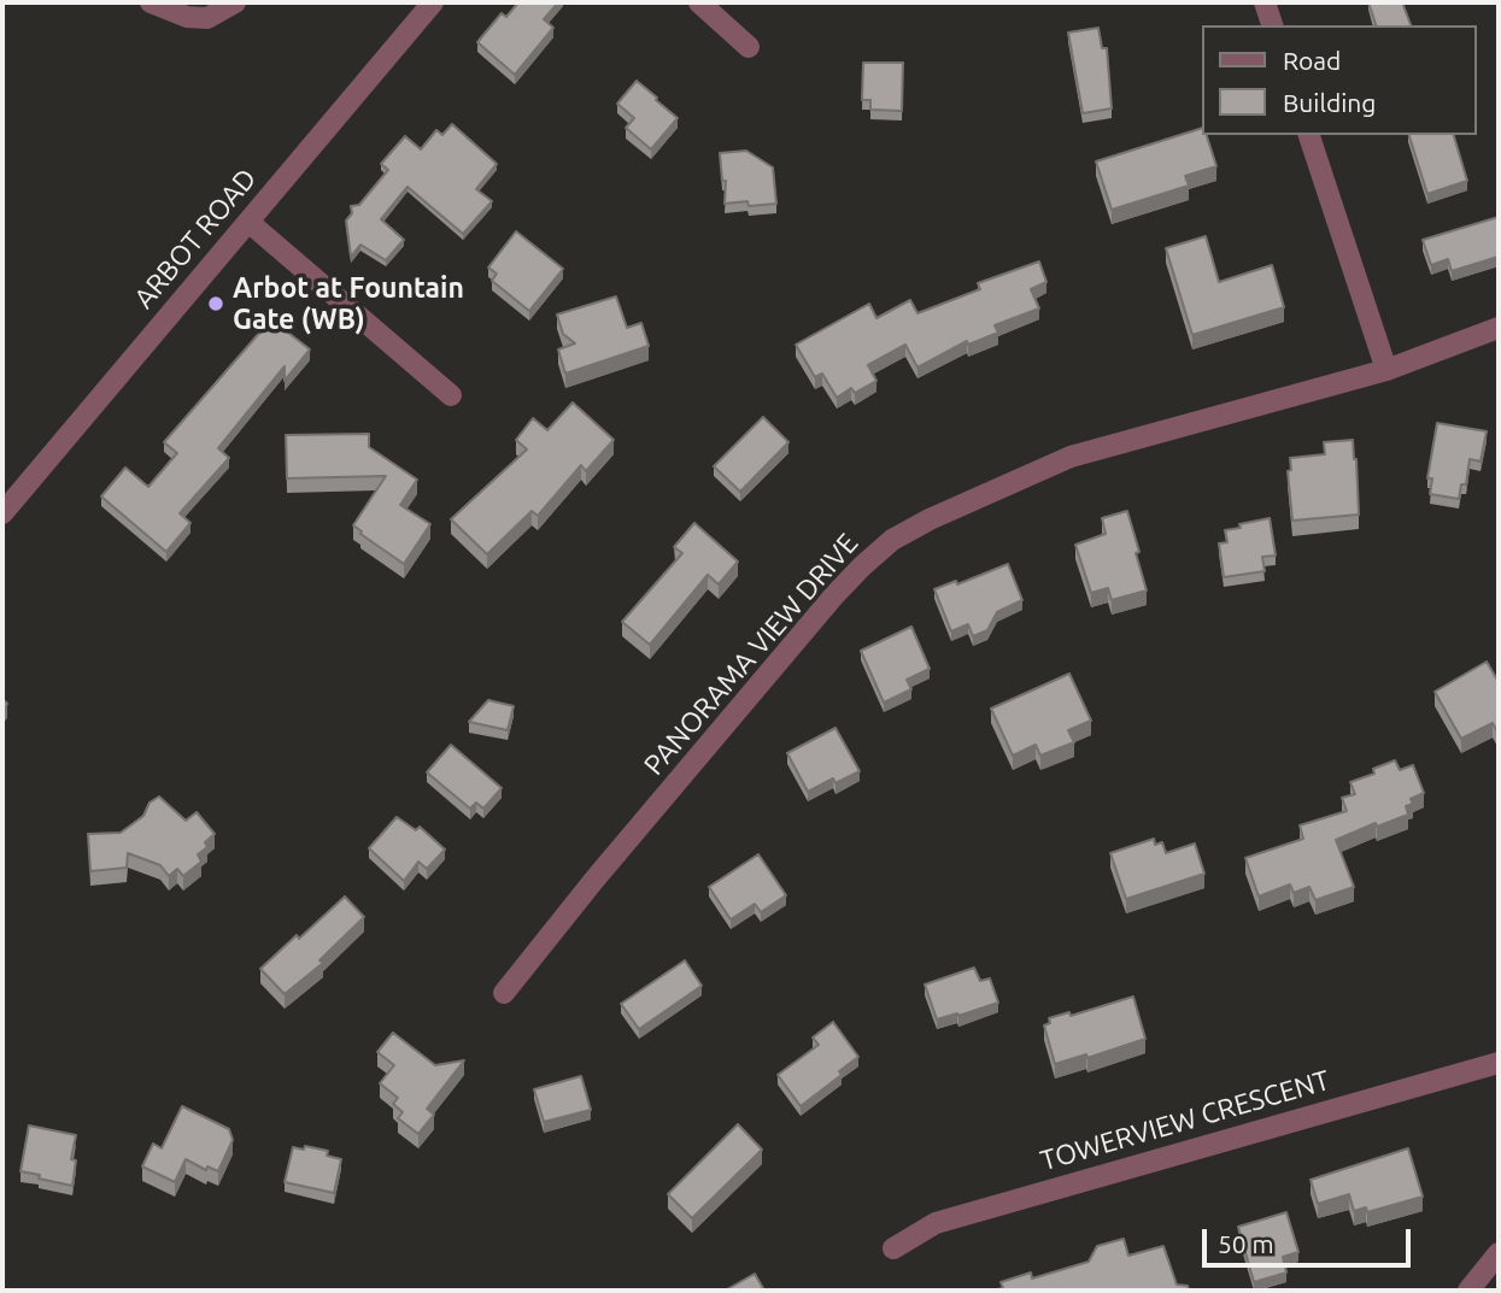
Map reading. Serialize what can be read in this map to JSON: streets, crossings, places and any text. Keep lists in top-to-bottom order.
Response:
{
  "streets": {
    "street": ["ARBOT ROAD", "PANORAMA VIEW DRIVE", "TOWERVIEW CRESCENT"]
  },
  "places": ["Arbot at Fountain Gate (WB)"],
  "legend": ["Road", "Building"],
  "scale_bar": "50 m"
}
